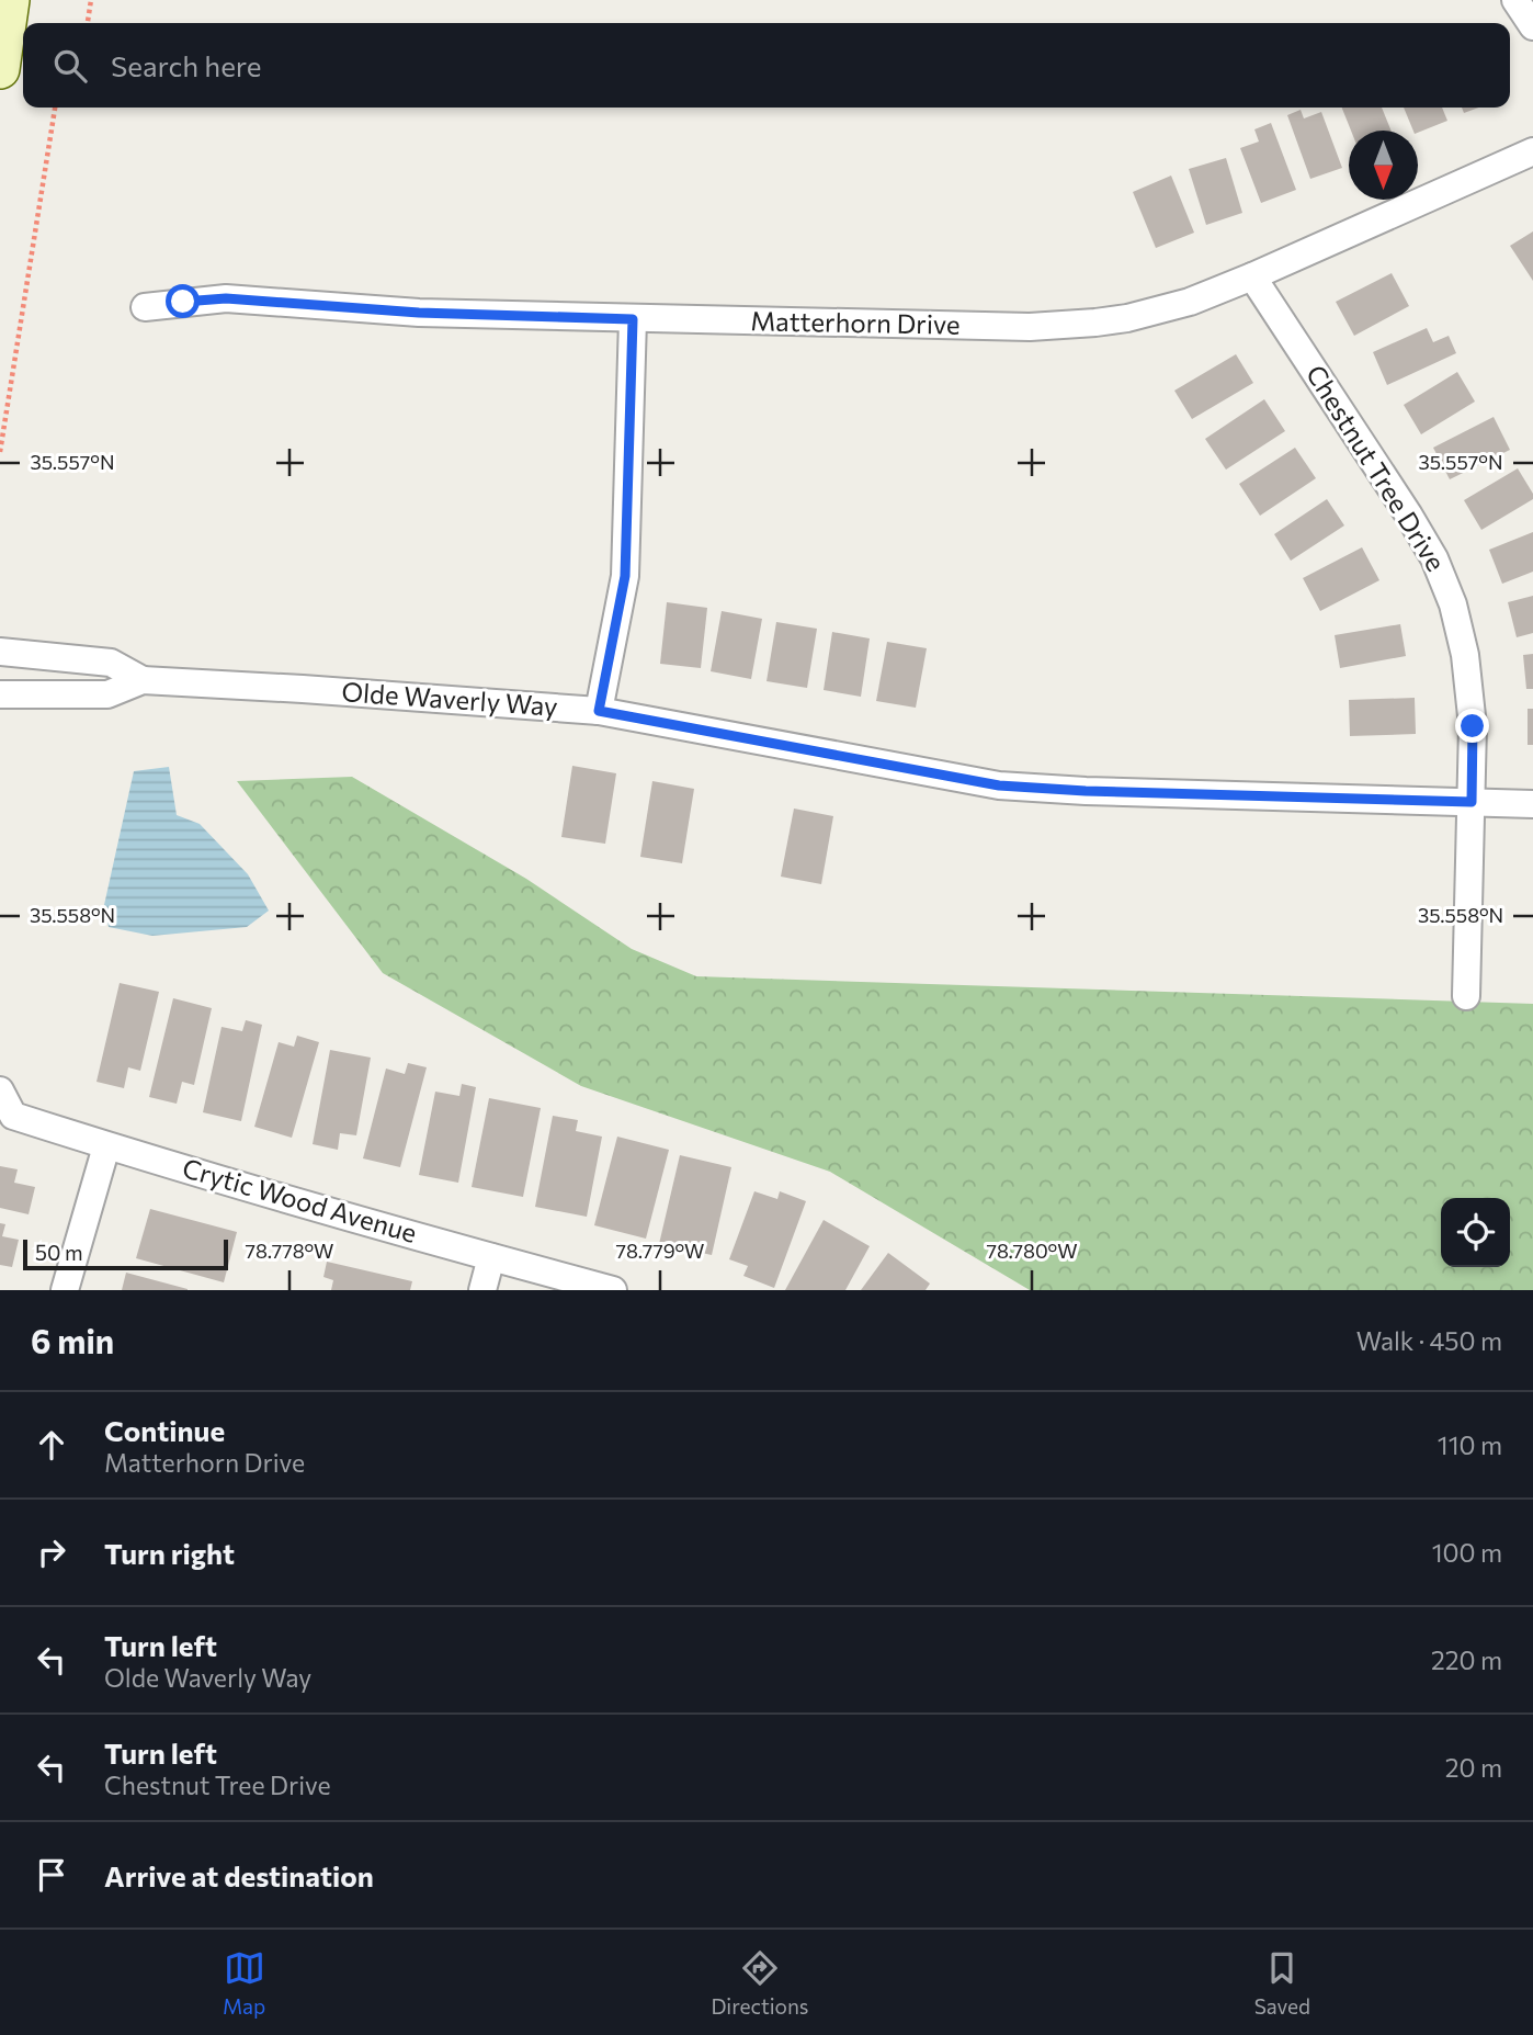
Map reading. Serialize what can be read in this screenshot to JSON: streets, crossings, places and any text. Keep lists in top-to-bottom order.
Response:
{
  "streets": {
    "street": [
      "Matterhorn Drive",
      "Chestnut Tree Drive",
      "Olde Waverly Way",
      "Crytic Wood Avenue"
    ]
  },
  "crossings": [
    ["Matterhorn Drive", "Chestnut Tree Drive"],
    ["Chestnut Tree Drive", "Olde Waverly Way"]
  ],
  "scale_bar": "50 m",
  "north": "bottom",
  "page": {
    "search": "Search here",
    "scale": "50 m",
    "heading": ["6 min", "Walk · 450 m"],
    "list": [
      ["Continue", "Matterhorn Drive", "110 m"],
      ["Turn right", "100 m"],
      ["Turn left", "Olde Waverly Way", "220 m"],
      ["Turn left", "Chestnut Tree Drive", "20 m"],
      "Arrive at destination"
    ],
    "nav": ["Map", "Directions", "Saved"]
  },
  "coordinates": [
    "35.557°N",
    "35.558°N",
    "78.778°W",
    "78.779°W",
    "78.780°W"
  ]
}
